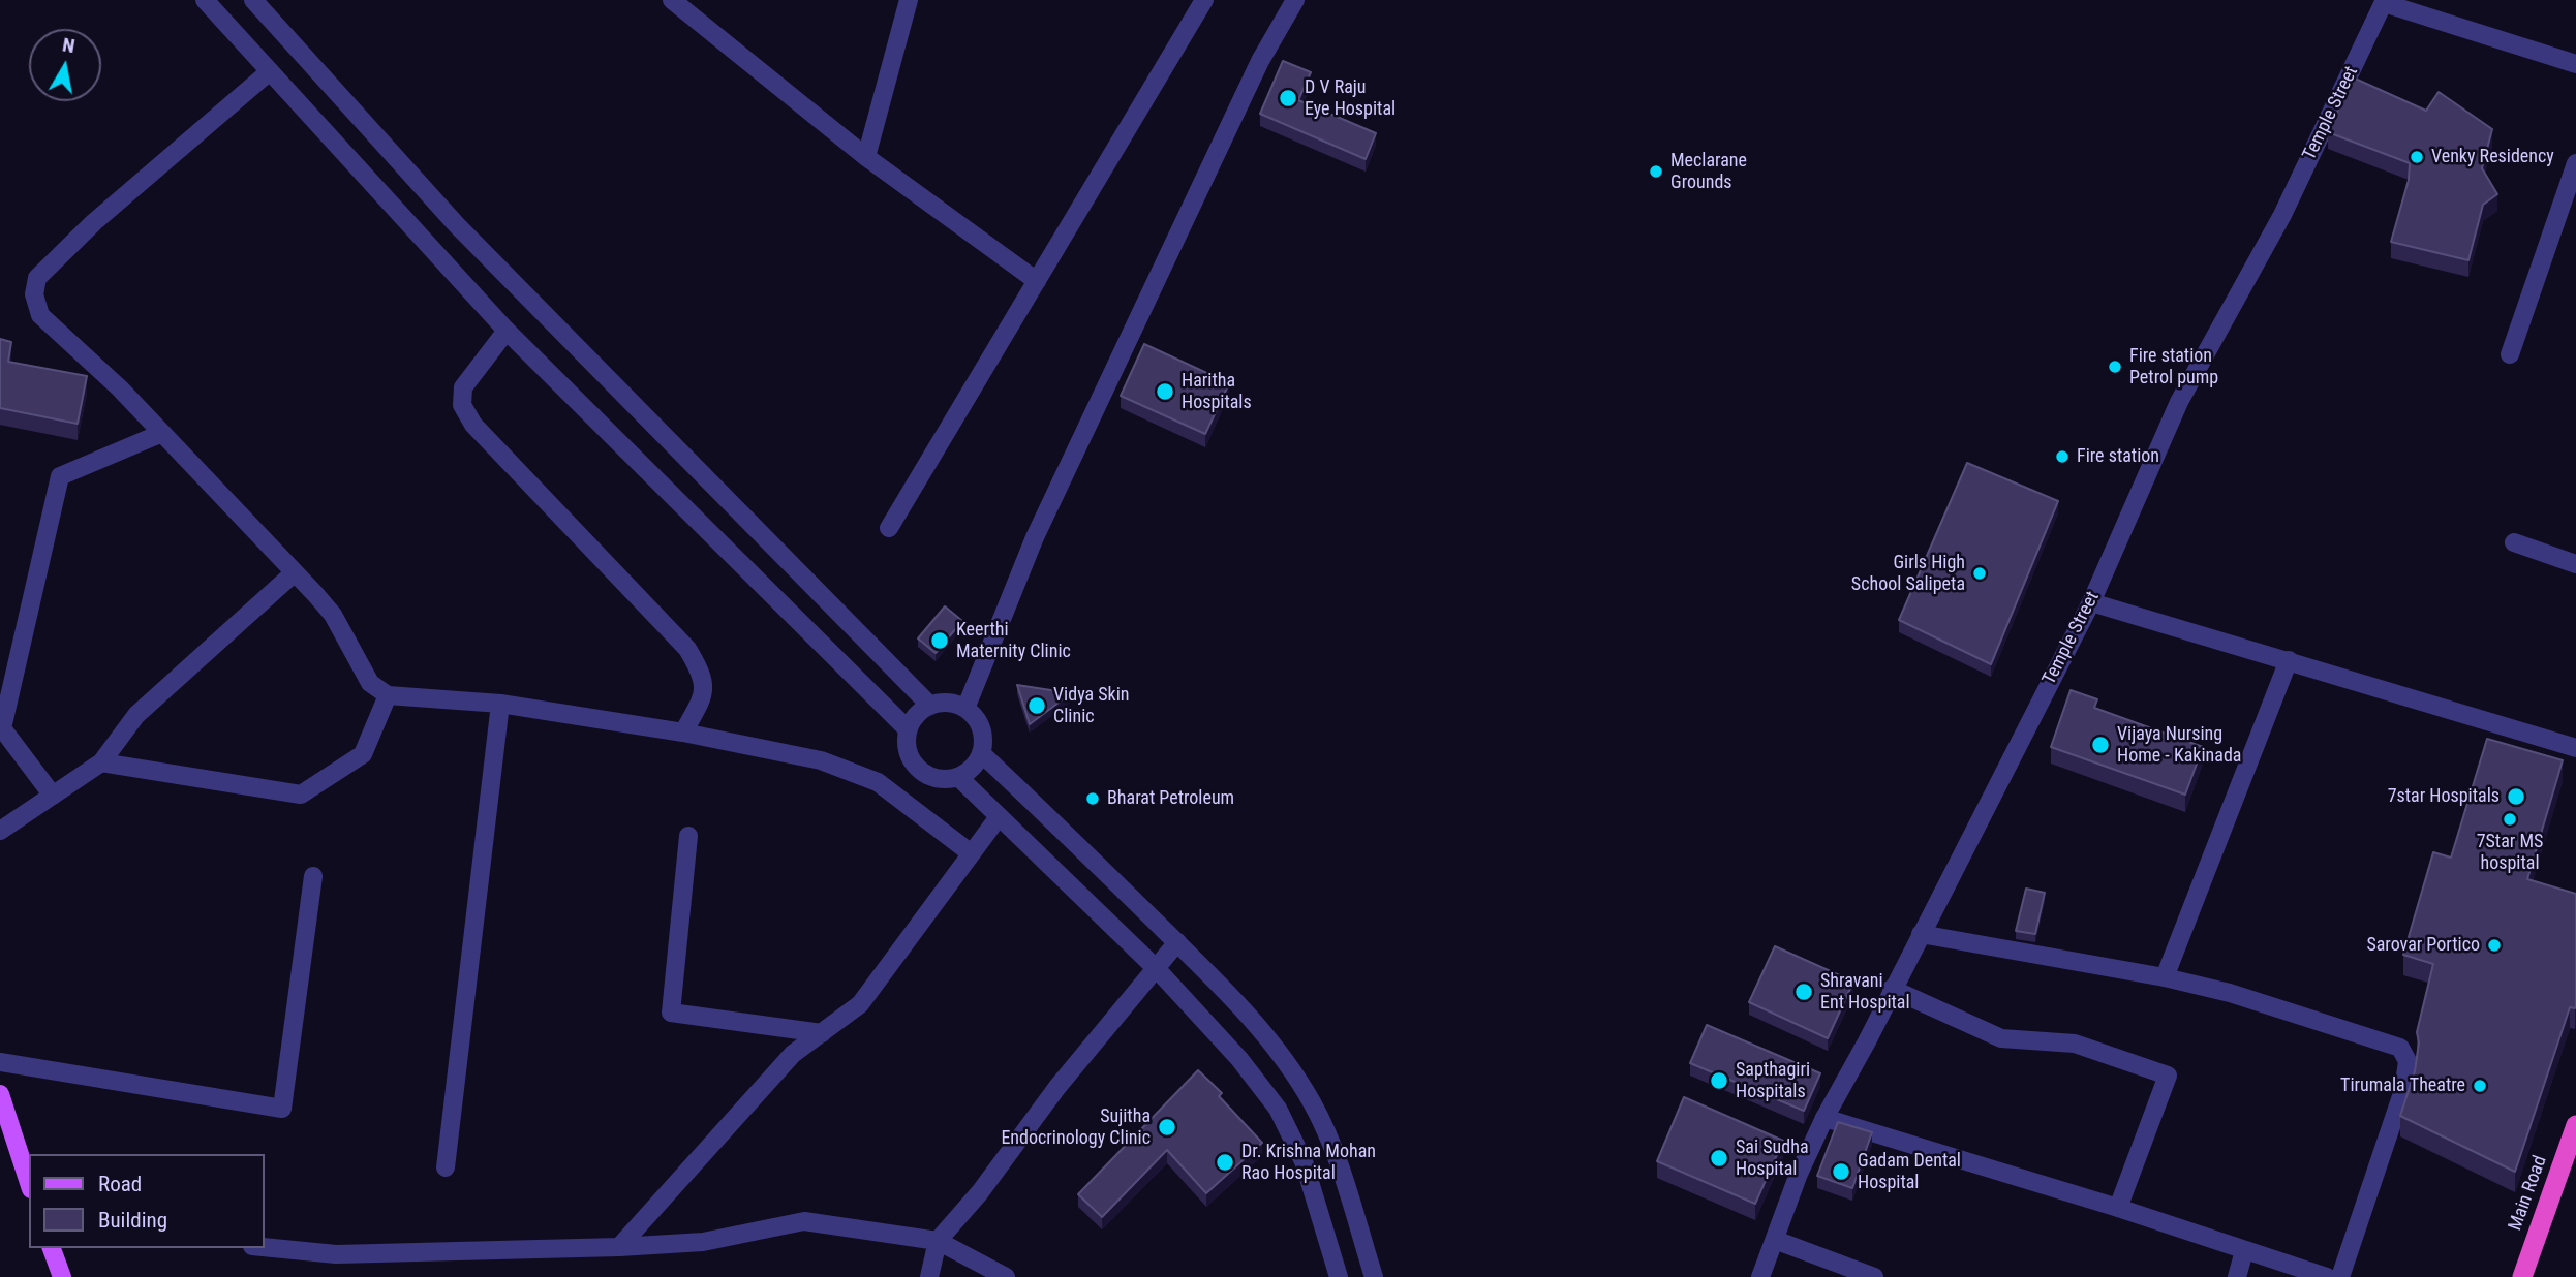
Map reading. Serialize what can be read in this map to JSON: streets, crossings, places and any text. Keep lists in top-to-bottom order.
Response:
{
  "streets": {
    "highway": ["Main Road"],
    "street": ["Temple Street"]
  },
  "places": [
    "D V Raju Eye Hospital",
    "Venky Residency",
    "Meclarane Grounds",
    "Fire station Petrol pump",
    "Haritha Hospitals",
    "Fire station",
    "Girls High School Salipeta",
    "Keerthi Maternity Clinic",
    "Vidya Skin Clinic",
    "Vijaya Nursing Home - Kakinada",
    "7star Hospitals",
    "Bharat Petroleum",
    "7Star MS hospital",
    "Sarovar Portico",
    "Shravani Ent Hospital",
    "Sapthagiri Hospitals",
    "Tirumala Theatre",
    "Sujitha Endocrinology Clinic",
    "Sai Sudha Hospital",
    "Dr. Krishna Mohan Rao Hospital",
    "Gadam Dental Hospital"
  ],
  "legend": ["Road", "Building"],
  "north": "top"
}
